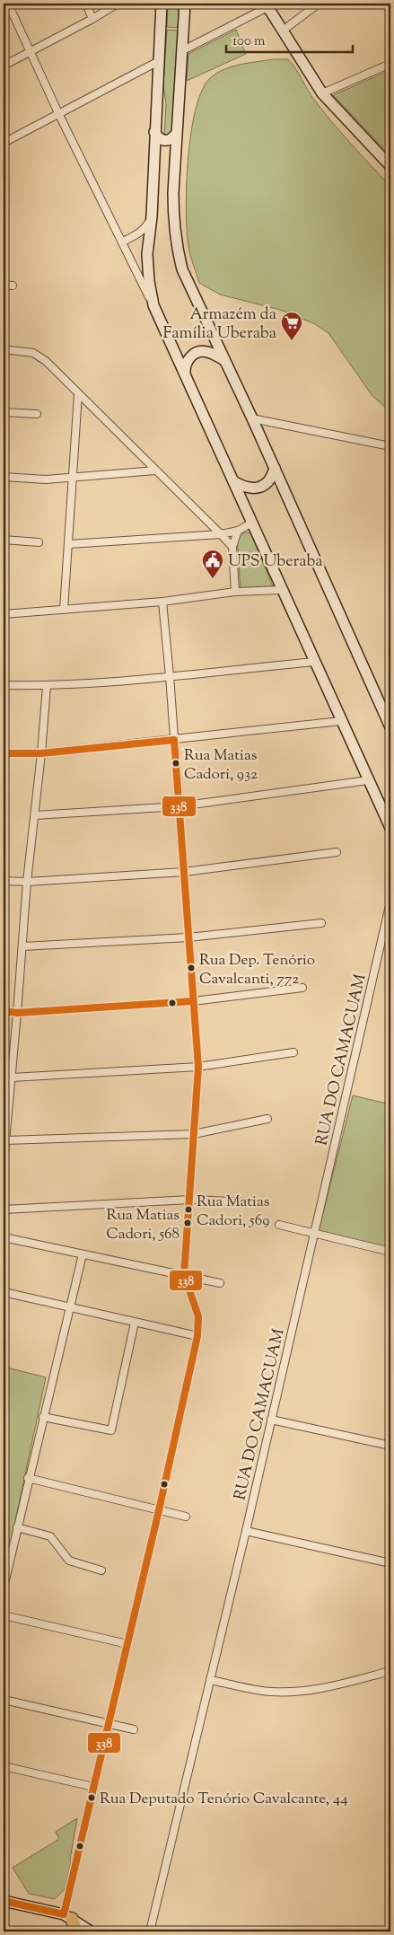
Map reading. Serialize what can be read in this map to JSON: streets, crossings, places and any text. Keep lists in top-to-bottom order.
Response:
{
  "streets": {
    "street": ["RUA DO CAMACUAM"]
  },
  "places": {
    "supermarket": ["Armazém da Família Uberaba"],
    "public building": ["UPS Uberaba"],
    "other": [
      "Rua Matias Cadori, 932",
      "Rua Dep. Tenório Cavalcanti, 772",
      "Rua Matias Cadori, 569",
      "Rua Matias Cadori, 568",
      "Rua Deputado Tenório Cavalcante, 44"
    ]
  },
  "lines": ["transit line 338"],
  "scale_bar": "100 m"
}
